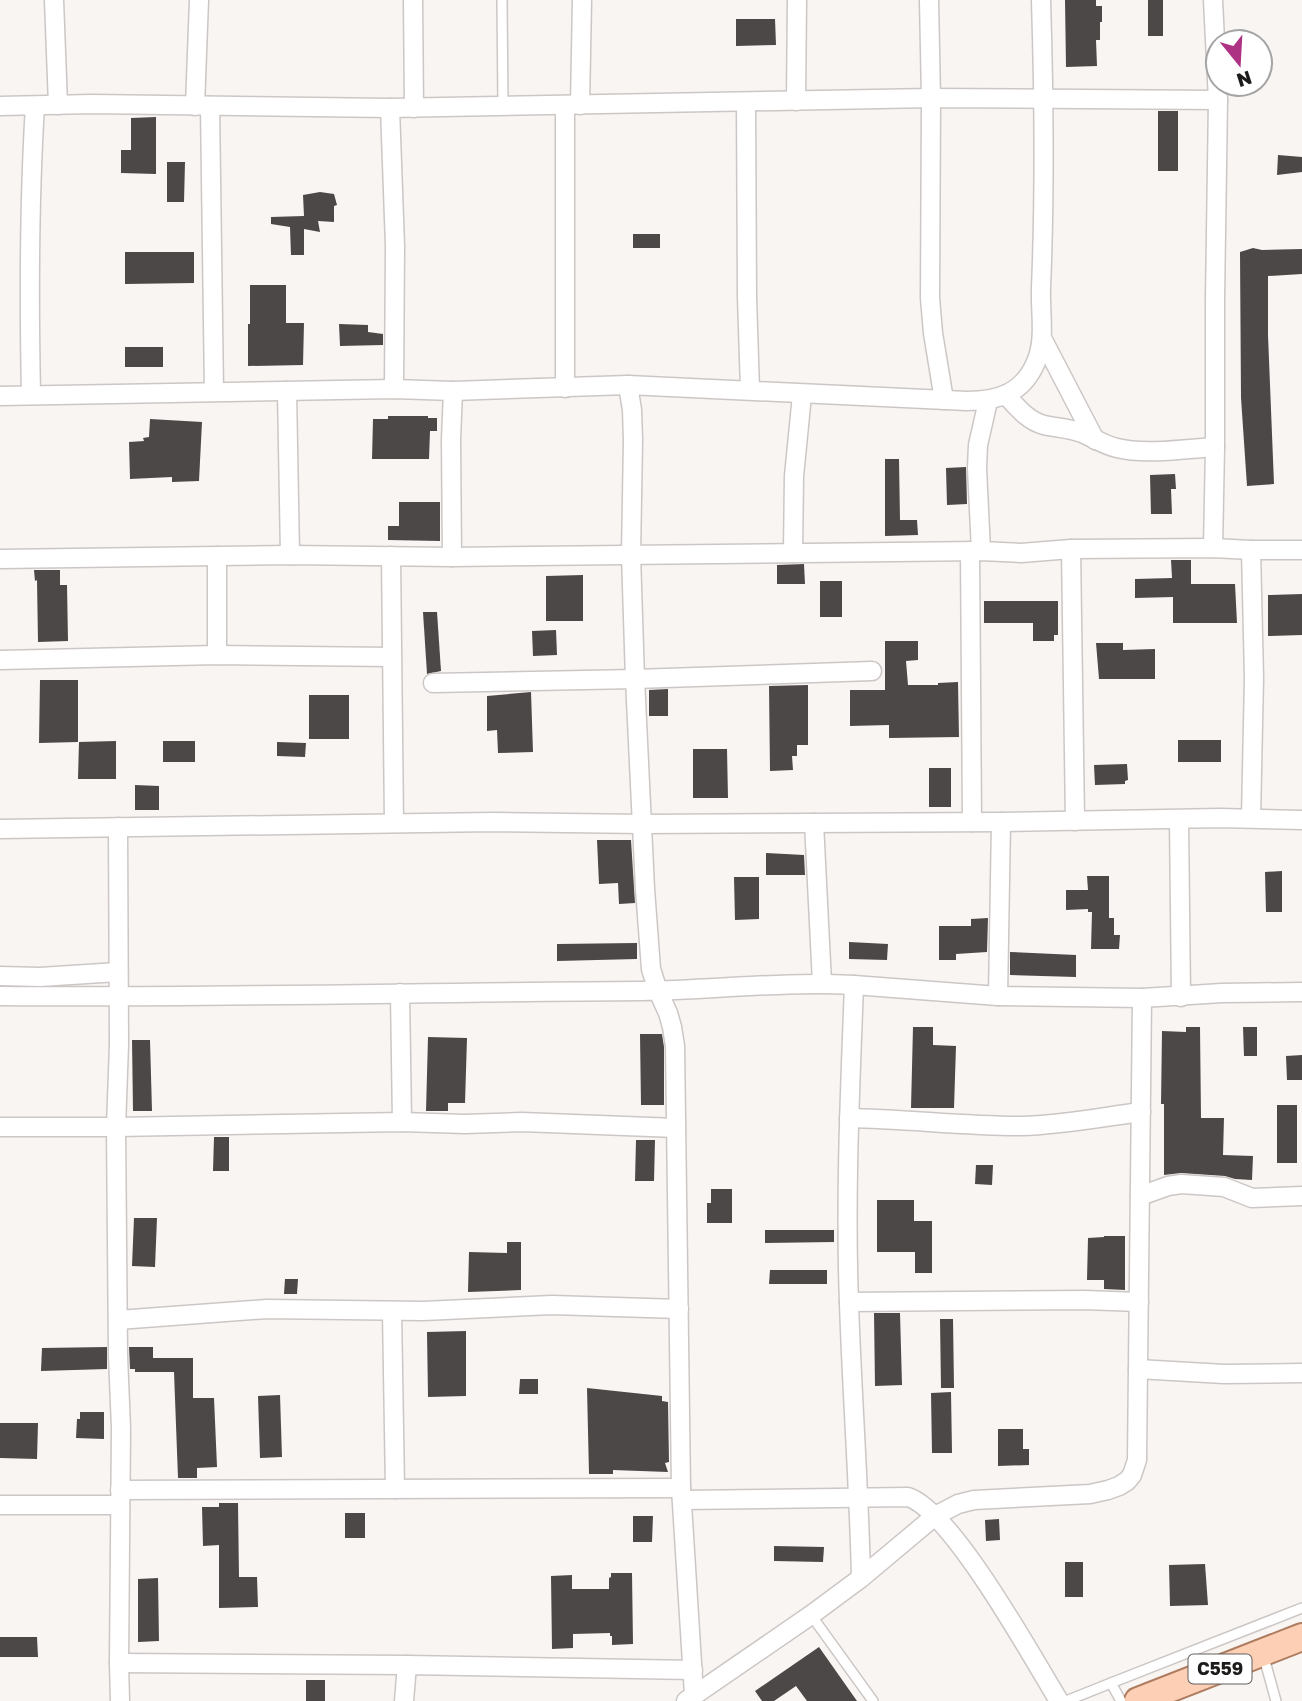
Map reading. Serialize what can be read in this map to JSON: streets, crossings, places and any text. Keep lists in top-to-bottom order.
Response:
{
  "streets": {
    "main road": ["C559"]
  },
  "north": "bottom"
}
